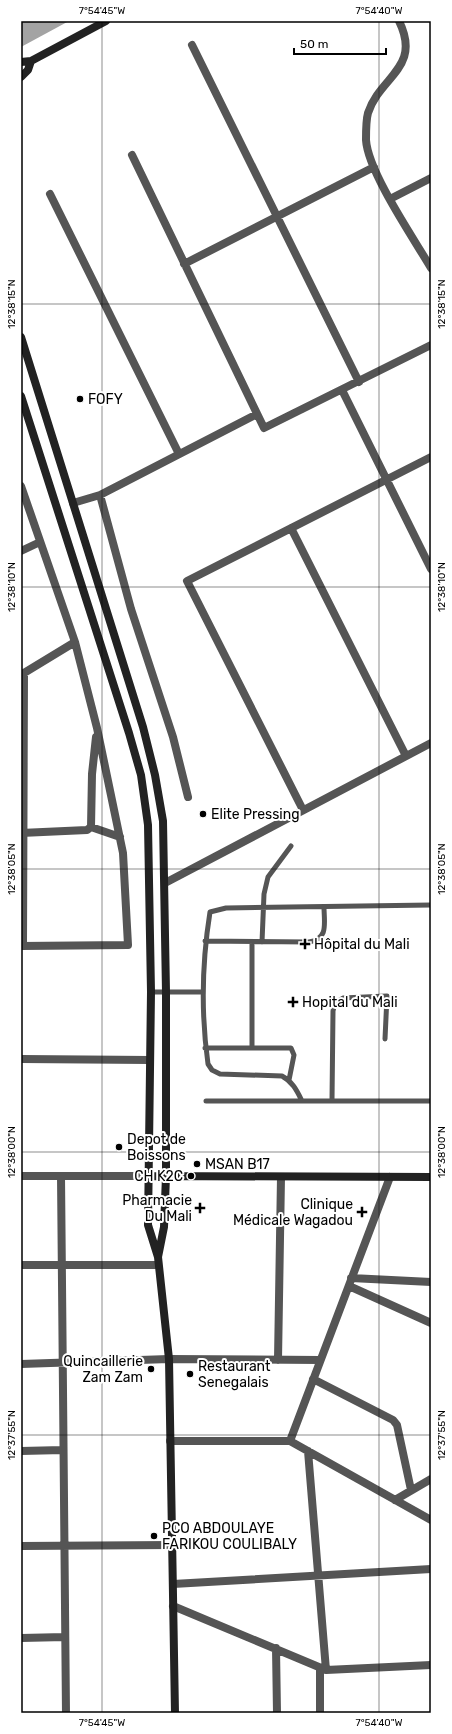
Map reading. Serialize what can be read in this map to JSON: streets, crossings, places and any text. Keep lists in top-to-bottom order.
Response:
{
  "places": {
    "other": [
      "FOFY",
      "Elite Pressing",
      "Depot de Boissons",
      "MSAN B17",
      "CH K2C",
      "Quincaillerie Zam Zam",
      "Restaurant Senegalais",
      "PCO ABDOULAYE FARIKOU COULIBALY"
    ],
    "health": [
      "Hôpital du Mali",
      "Hopital du Mali",
      "Pharmacie Du Mali",
      "Clinique Médicale Wagadou"
    ]
  },
  "scale_bar": "50 m",
  "coordinates": [
    "7°54'45\"W",
    "7°54'40\"W",
    "12°38'15\"N",
    "12°38'10\"N",
    "12°38'05\"N",
    "12°38'00\"N",
    "12°37'55\"N"
  ]
}
